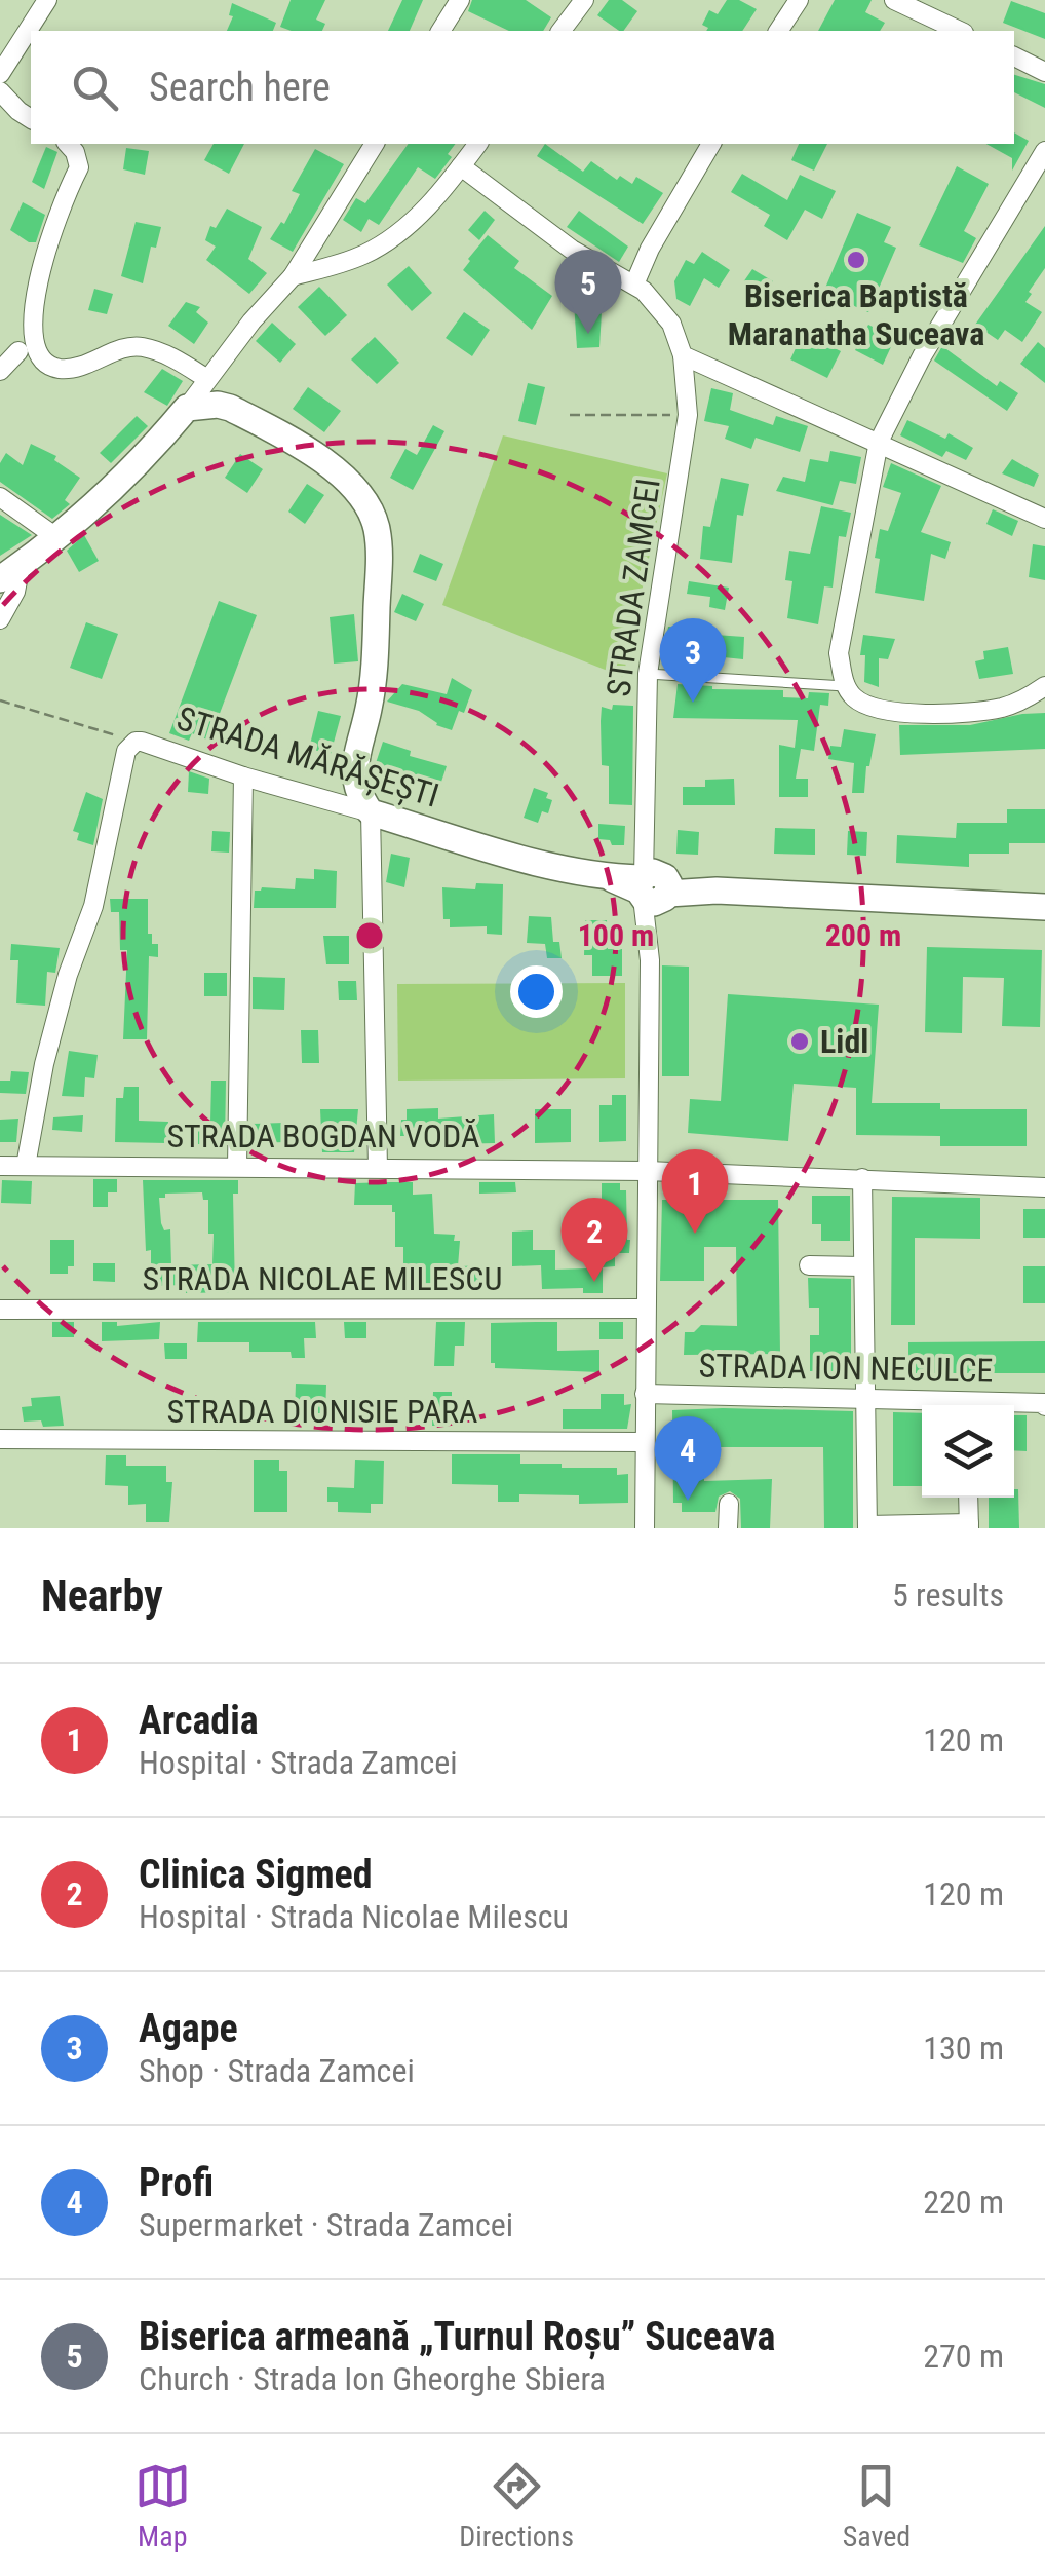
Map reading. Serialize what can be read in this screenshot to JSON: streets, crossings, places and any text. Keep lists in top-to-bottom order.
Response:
{
  "streets": {
    "street": [
      "STRADA ZAMCEI",
      "STRADA MĂRĂȘEȘTI",
      "STRADA BOGDAN VODĂ",
      "STRADA NICOLAE MILESCU",
      "STRADA ION NECULCE",
      "STRADA DIONISIE PARA"
    ]
  },
  "crossings": [
    ["STRADA ZAMCEI", "STRADA MĂRĂȘEȘTI"],
    ["STRADA ZAMCEI", "STRADA BOGDAN VODĂ"],
    ["STRADA ZAMCEI", "STRADA NICOLAE MILESCU"],
    ["STRADA ZAMCEI", "STRADA ION NECULCE"],
    ["STRADA ZAMCEI", "STRADA DIONISIE PARA"]
  ],
  "places": ["Biserica Baptistă Maranatha Suceava", "Lidl"],
  "page": {
    "search": "Search here",
    "pins": [
      "5",
      "3",
      "1",
      "2",
      "4"
    ],
    "heading": ["Nearby", "5 results"],
    "list": [
      {
        "mark": "1",
        "name": "Arcadia",
        "note": "Hospital · Strada Zamcei",
        "value": "120 m"
      },
      {
        "mark": "2",
        "name": "Clinica Sigmed",
        "note": "Hospital · Strada Nicolae Milescu",
        "value": "120 m"
      },
      {
        "mark": "3",
        "name": "Agape",
        "note": "Shop · Strada Zamcei",
        "value": "130 m"
      },
      {
        "mark": "4",
        "name": "Profi",
        "note": "Supermarket · Strada Zamcei",
        "value": "220 m"
      },
      {
        "mark": "5",
        "name": "Biserica armeană „Turnul Roșu” Suceava",
        "note": "Church · Strada Ion Gheorghe Sbiera",
        "value": "270 m"
      }
    ],
    "nav": ["Map", "Directions", "Saved"]
  },
  "rings": ["100 m", "200 m"]
}
